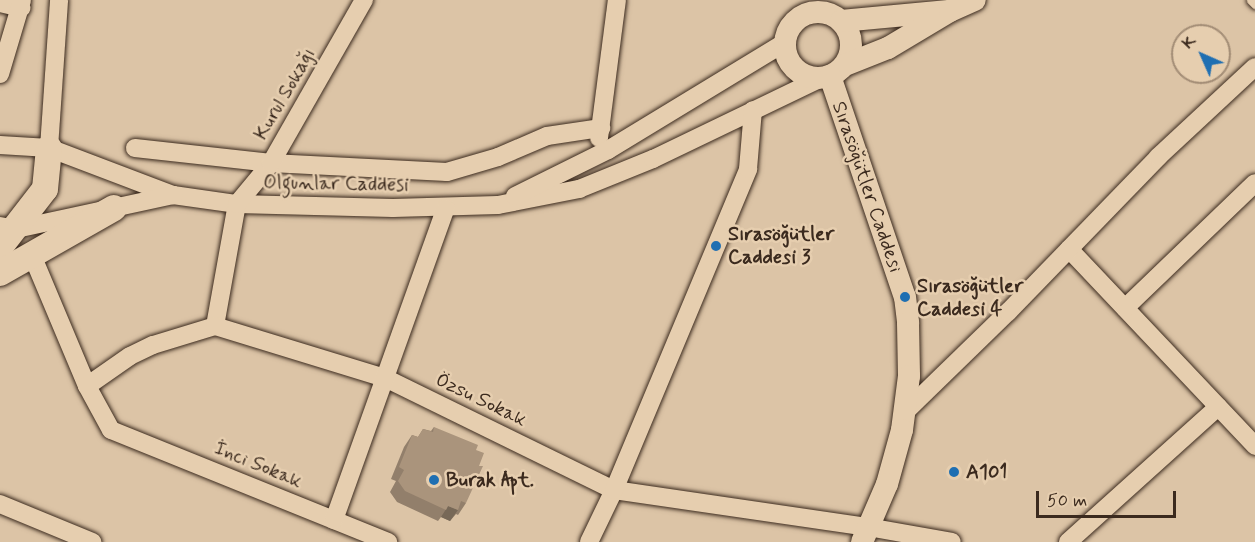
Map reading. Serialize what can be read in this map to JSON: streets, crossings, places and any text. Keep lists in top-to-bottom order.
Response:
{
  "streets": {
    "street": [
      "Kurul Sokağı",
      "Olgunlar Caddesi",
      "Sırasöğütler Caddesi",
      "Özsu Sokak",
      "İnci Sokak"
    ]
  },
  "crossings": [
    ["Kurul Sokağı", "Olgunlar Caddesi"],
    ["Olgunlar Caddesi", "Sırasöğütler Caddesi"],
    ["Sırasöğütler Caddesi", "Özsu Sokak"]
  ],
  "places": [
    "Sırasöğütler Caddesi 3",
    "Sırasöğütler Caddesi 4",
    "A101",
    "Burak Apt."
  ],
  "scale_bar": "50 m",
  "north": "top left"
}
